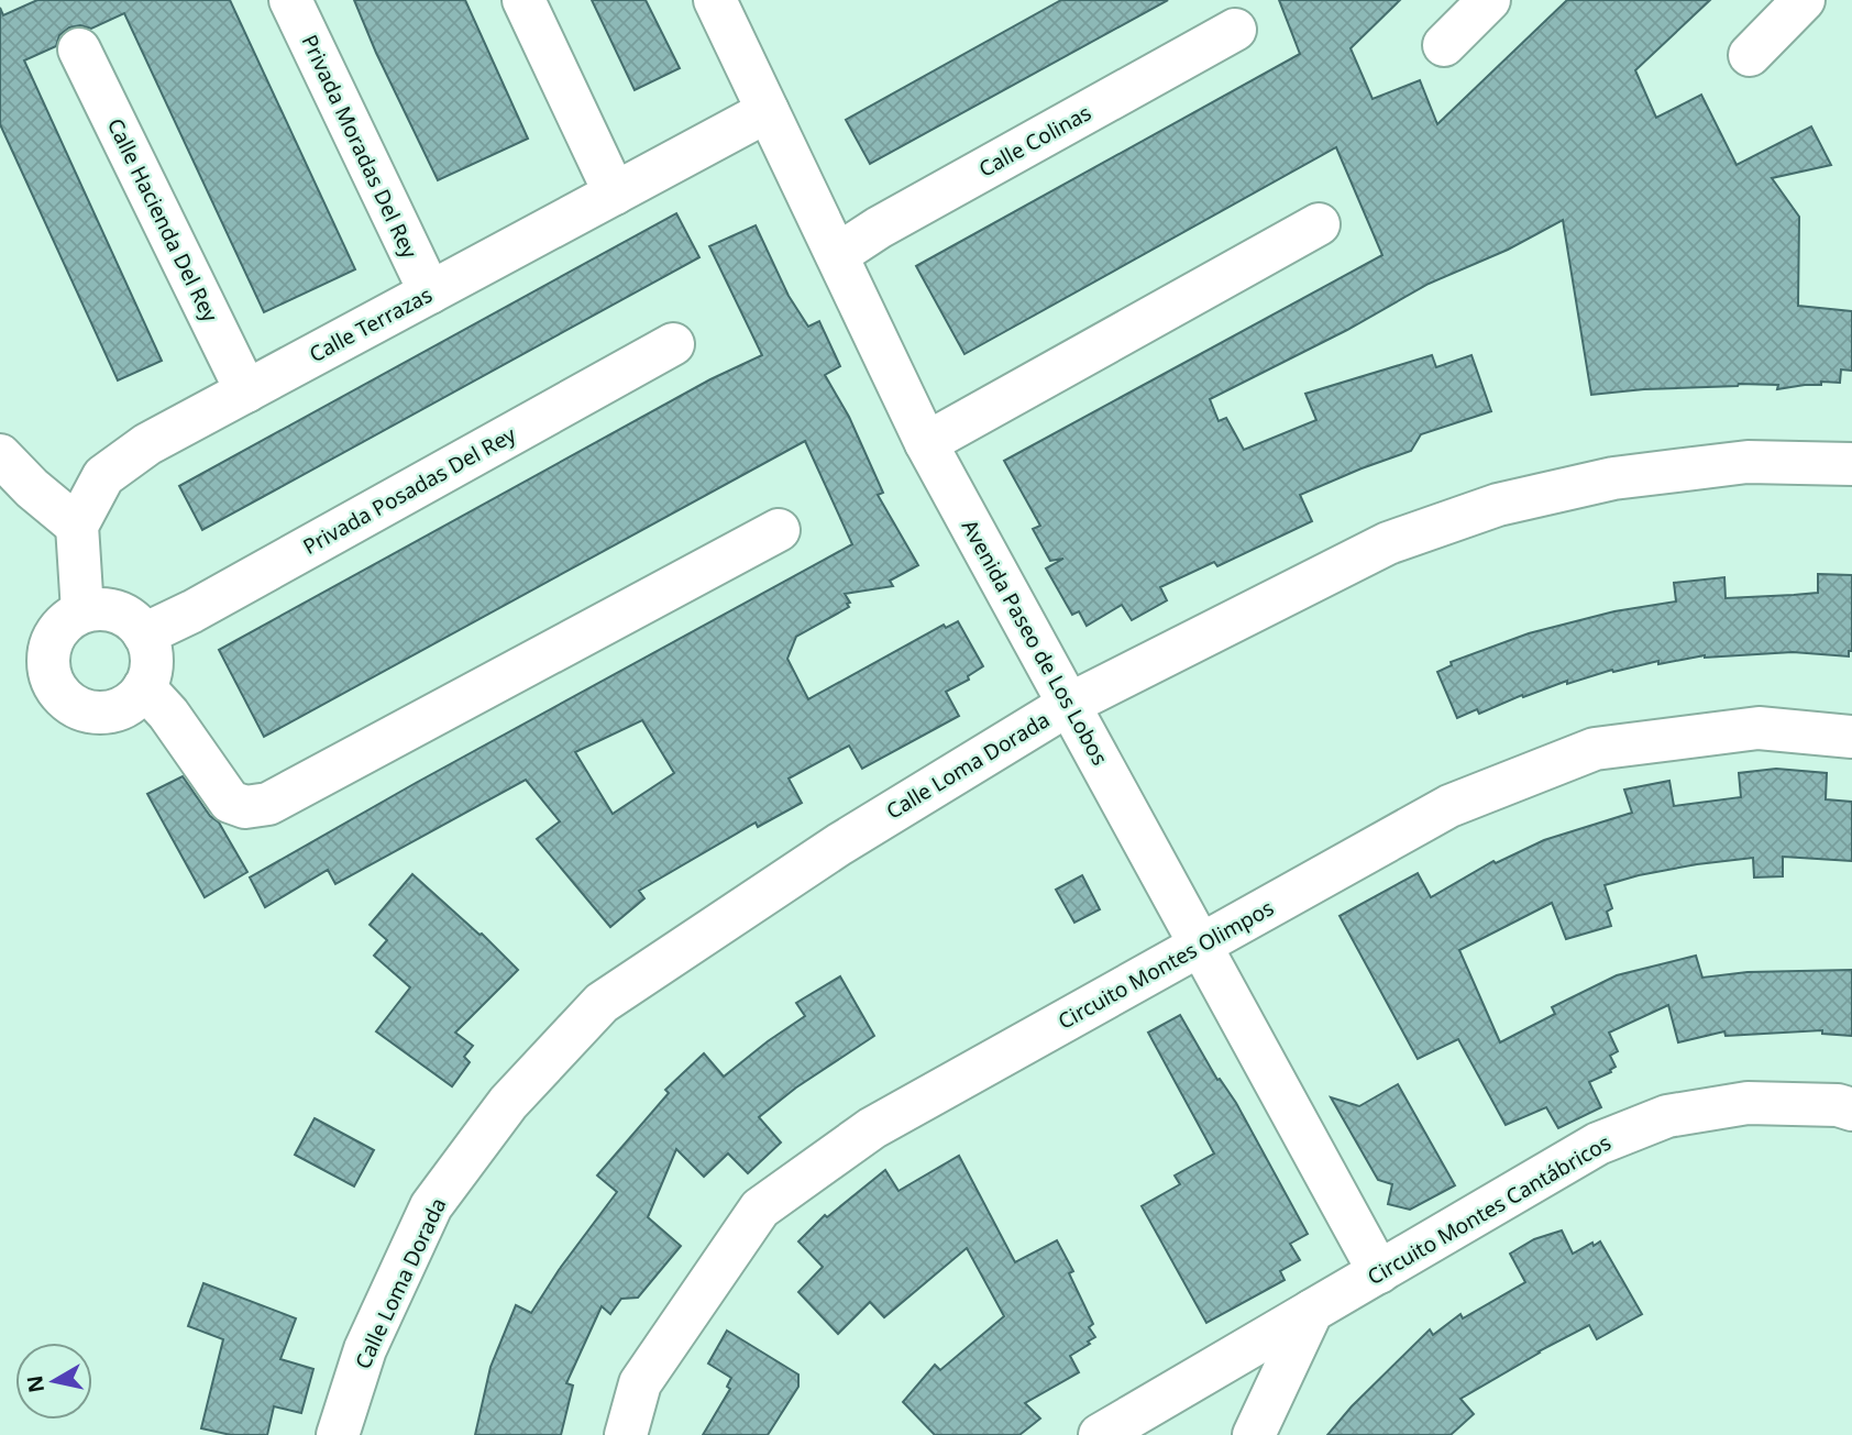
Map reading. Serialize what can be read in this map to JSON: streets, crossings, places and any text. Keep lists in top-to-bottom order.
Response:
{
  "streets": {
    "street": [
      "Calle Colinas",
      "Privada Moradas Del Rey",
      "Calle Hacienda Del Rey",
      "Calle Terrazas",
      "Privada Posadas Del Rey",
      "Avenida Paseo de Los Lobos",
      "Calle Loma Dorada",
      "Circuito Montes Olimpos",
      "Circuito Montes Cantábricos"
    ]
  },
  "crossings": [
    ["Calle Colinas", "Avenida Paseo de Los Lobos"],
    ["Privada Moradas Del Rey", "Calle Terrazas"],
    ["Calle Hacienda Del Rey", "Calle Terrazas"],
    ["Calle Terrazas", "Avenida Paseo de Los Lobos"],
    ["Avenida Paseo de Los Lobos", "Calle Loma Dorada"],
    ["Avenida Paseo de Los Lobos", "Circuito Montes Olimpos"],
    ["Avenida Paseo de Los Lobos", "Circuito Montes Cantábricos"]
  ],
  "north": "left"
}
